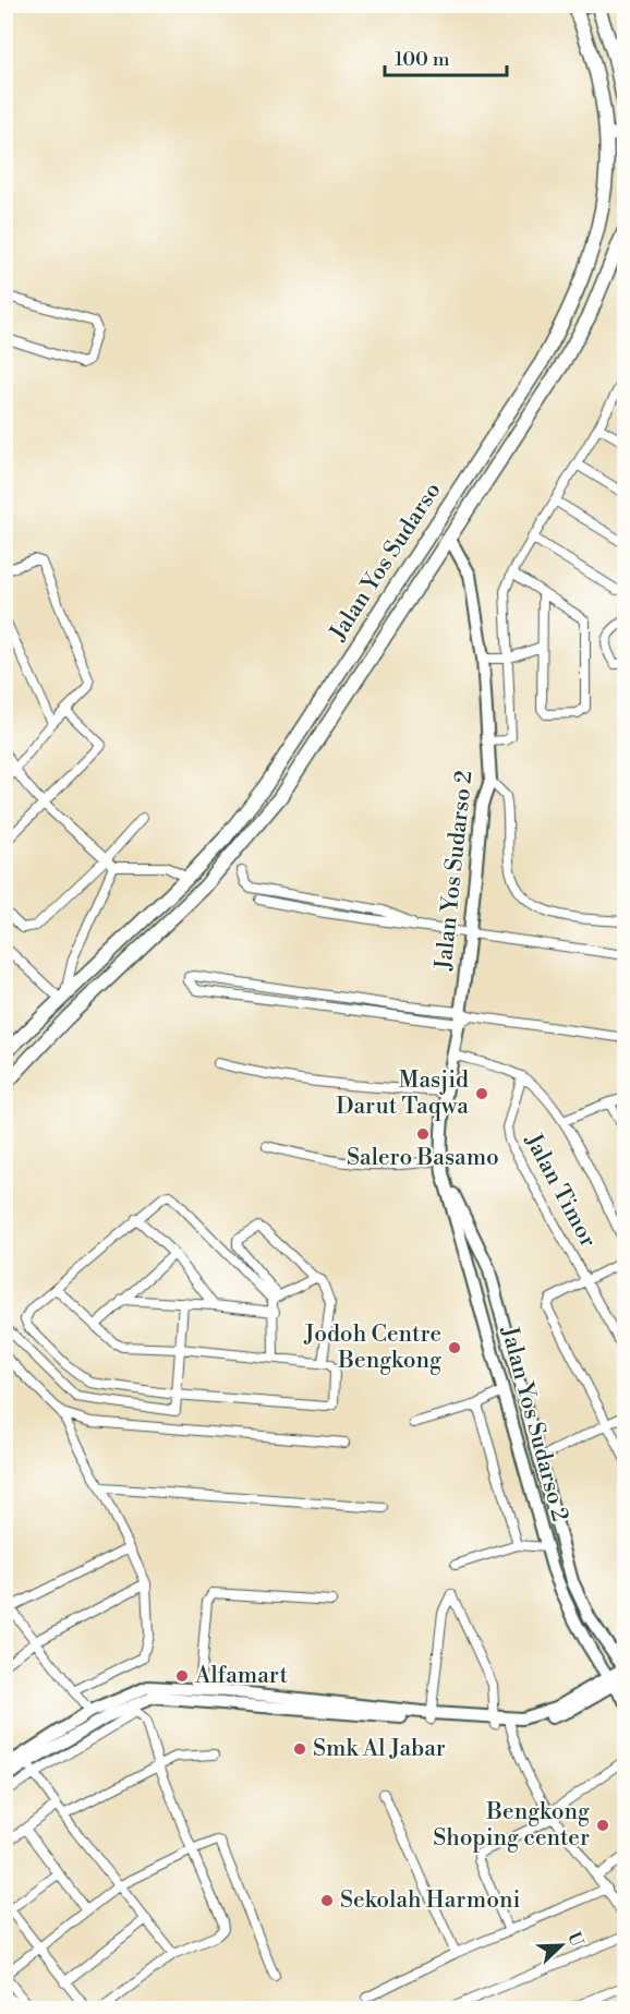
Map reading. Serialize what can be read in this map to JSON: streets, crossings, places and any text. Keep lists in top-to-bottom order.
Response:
{
  "streets": {
    "main road": ["Jalan Yos Sudarso", "Jalan Yos Sudarso 2"],
    "street": ["Jalan Timor"]
  },
  "crossings": [
    ["Jalan Yos Sudarso", "Jalan Yos Sudarso 2"]
  ],
  "places": [
    "Masjid Darut Taqwa",
    "Salero Basamo",
    "Jodoh Centre Bengkong",
    "Alfamart",
    "Smk Al Jabar",
    "Bengkong Shoping center",
    "Sekolah Harmoni"
  ],
  "scale_bar": "100 m",
  "north": "top right"
}
